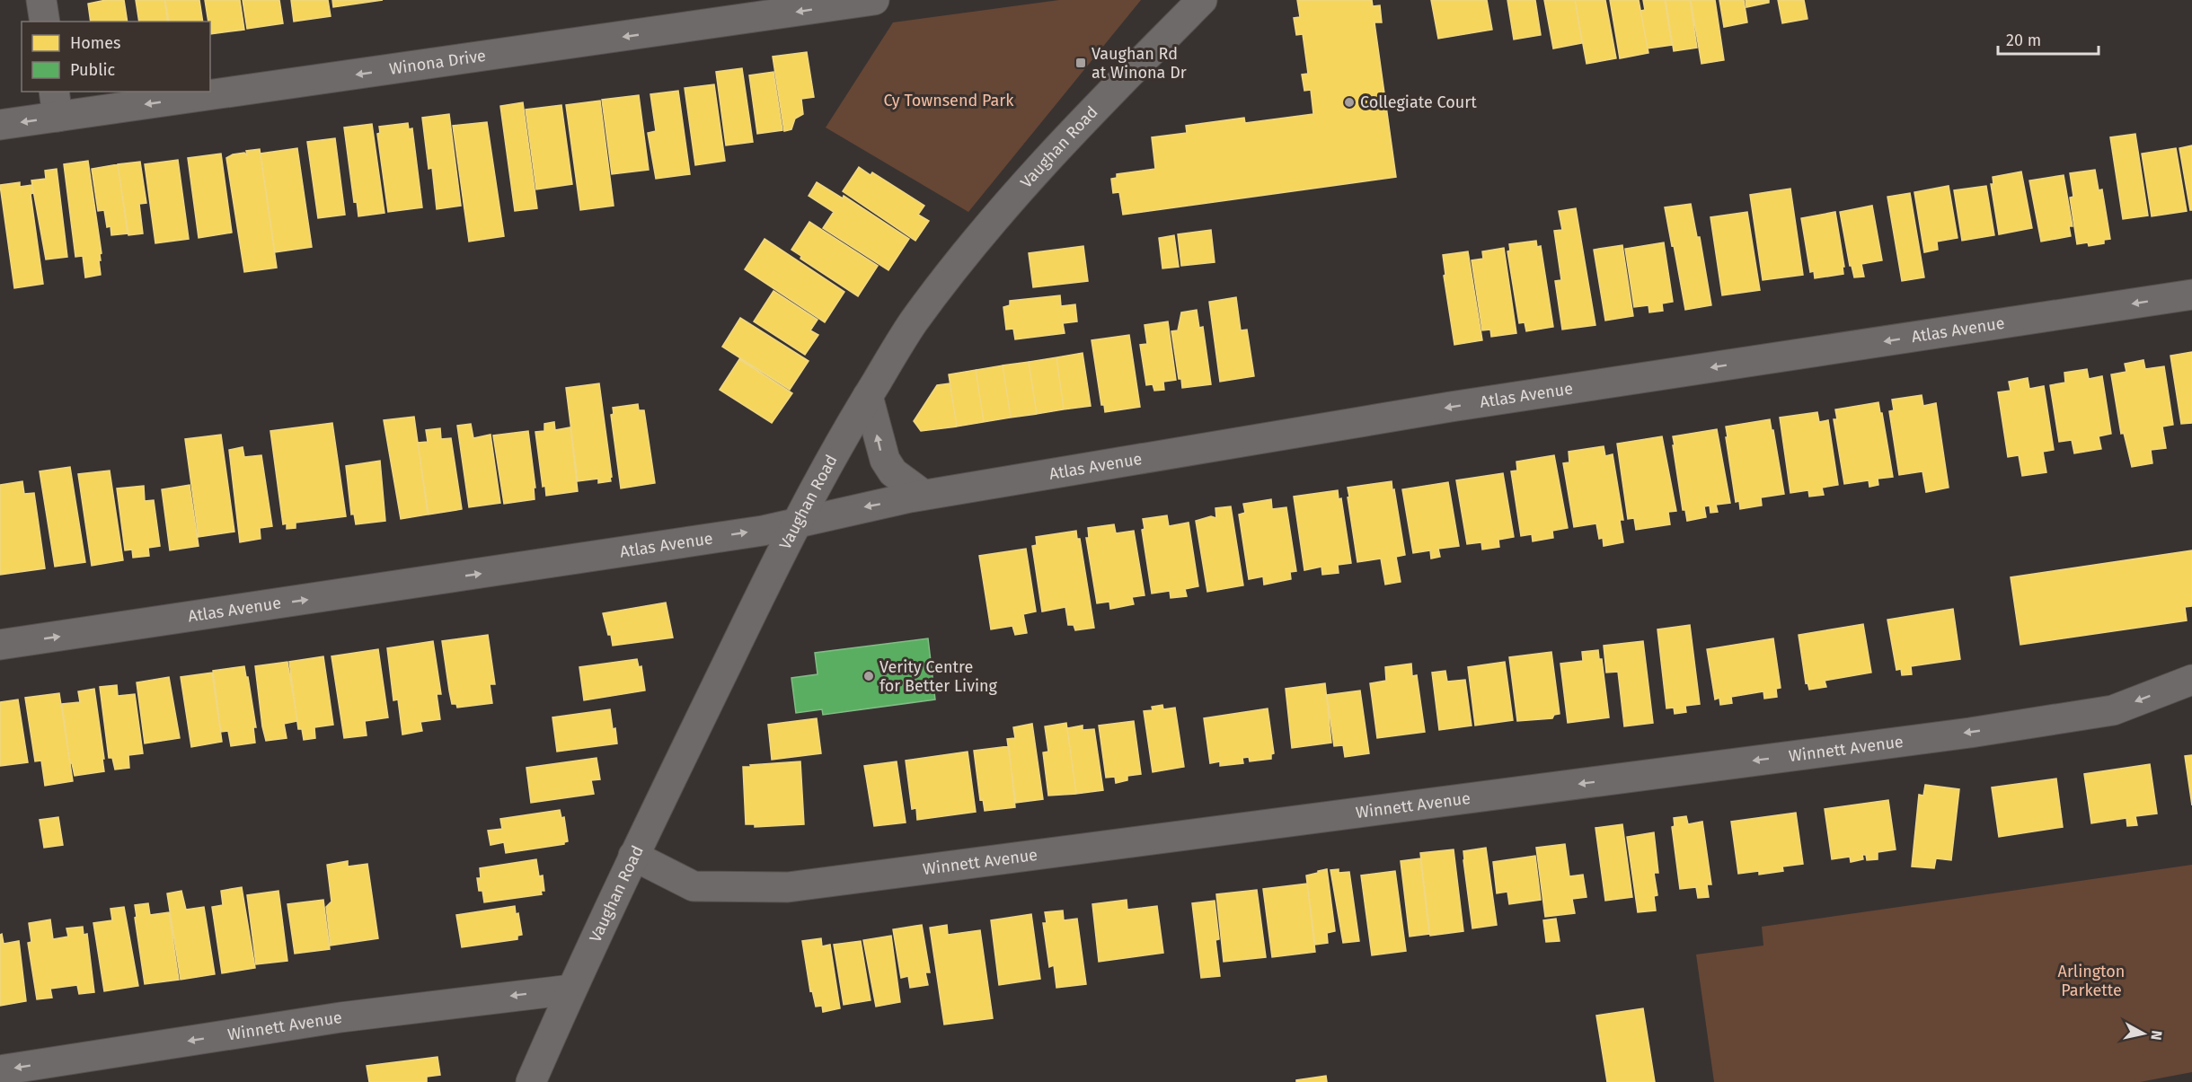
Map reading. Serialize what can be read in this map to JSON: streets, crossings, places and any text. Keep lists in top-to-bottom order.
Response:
{
  "streets": {
    "street": [
      "Winona Drive",
      "Vaughan Road",
      "Atlas Avenue",
      "Winnett Avenue"
    ]
  },
  "crossings": [
    ["Vaughan Road", "Atlas Avenue"],
    ["Vaughan Road", "Winnett Avenue"]
  ],
  "one_way": ["Winona Drive", "Winnett Avenue"],
  "parks": ["Cy Townsend Park", "Arlington Parkette"],
  "places": {
    "transit": ["Vaughan Rd at Winona Dr"],
    "other": ["Collegiate Court", "Verity Centre for Better Living"]
  },
  "legend": ["Homes", "Public"],
  "scale_bar": "20 m",
  "north": "right"
}
